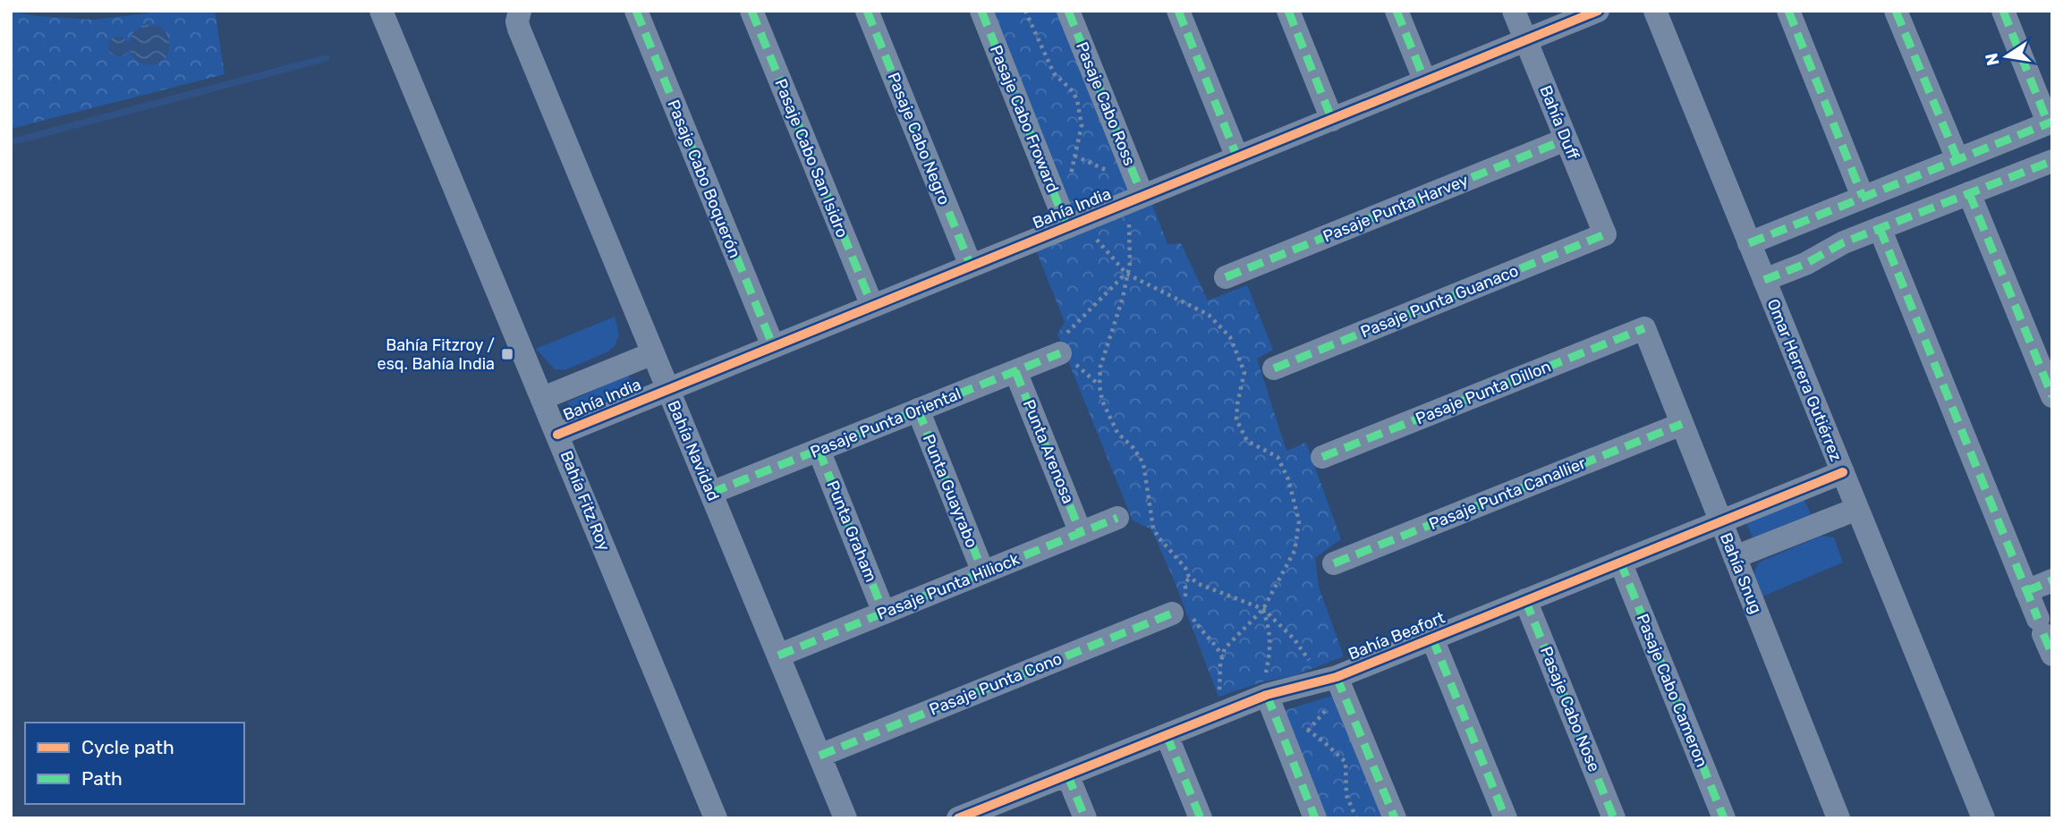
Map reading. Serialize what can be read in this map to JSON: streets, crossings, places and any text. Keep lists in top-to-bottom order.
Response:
{
  "streets": {
    "street": [
      "Pasaje Cabo Ross",
      "Pasaje Cabo Froward",
      "Bahía Duff",
      "Pasaje Cabo Negro",
      "Pasaje Cabo San Isidro",
      "Pasaje Cabo Boquerón",
      "Bahía India",
      "Pasaje Punta Harvey",
      "Pasaje Punta Guanaco",
      "Omar Herrera Gutiérrez",
      "Pasaje Punta Dillon",
      "Pasaje Punta Oriental",
      "Bahía Navidad",
      "Punta Arenosa",
      "Punta Guayrabo",
      "Pasaje Punta Canallier",
      "Bahía Fitz Roy",
      "Punta Graham",
      "Bahía Snug",
      "Pasaje Punta Hiliock",
      "Bahía Beafort",
      "Pasaje Punta Cono",
      "Pasaje Cabo Cameron",
      "Pasaje Cabo Nose"
    ]
  },
  "crossings": [
    ["Pasaje Cabo Ross", "Bahía India"],
    ["Pasaje Cabo Froward", "Bahía India"],
    ["Bahía Duff", "Bahía India"],
    ["Bahía Duff", "Pasaje Punta Harvey"],
    ["Bahía Duff", "Pasaje Punta Guanaco"],
    ["Pasaje Cabo Negro", "Bahía India"],
    ["Pasaje Cabo San Isidro", "Bahía India"],
    ["Pasaje Cabo Boquerón", "Bahía India"],
    ["Bahía India", "Bahía Navidad"],
    ["Bahía India", "Bahía Fitz Roy"],
    ["Omar Herrera Gutiérrez", "Bahía Beafort"],
    ["Pasaje Punta Dillon", "Bahía Snug"],
    ["Pasaje Punta Oriental", "Bahía Navidad"],
    ["Pasaje Punta Oriental", "Punta Arenosa"],
    ["Pasaje Punta Oriental", "Punta Guayrabo"],
    ["Pasaje Punta Oriental", "Punta Graham"],
    ["Bahía Navidad", "Pasaje Punta Hiliock"],
    ["Bahía Navidad", "Pasaje Punta Cono"],
    ["Punta Arenosa", "Pasaje Punta Hiliock"],
    ["Punta Guayrabo", "Pasaje Punta Hiliock"],
    ["Pasaje Punta Canallier", "Bahía Snug"],
    ["Punta Graham", "Pasaje Punta Hiliock"],
    ["Bahía Snug", "Bahía Beafort"],
    ["Bahía Beafort", "Pasaje Cabo Cameron"],
    ["Bahía Beafort", "Pasaje Cabo Nose"]
  ],
  "places": {
    "transit": ["Bahía Fitzroy / esq. Bahía India"]
  },
  "legend": ["Cycle path", "Path"],
  "north": "left"
}
